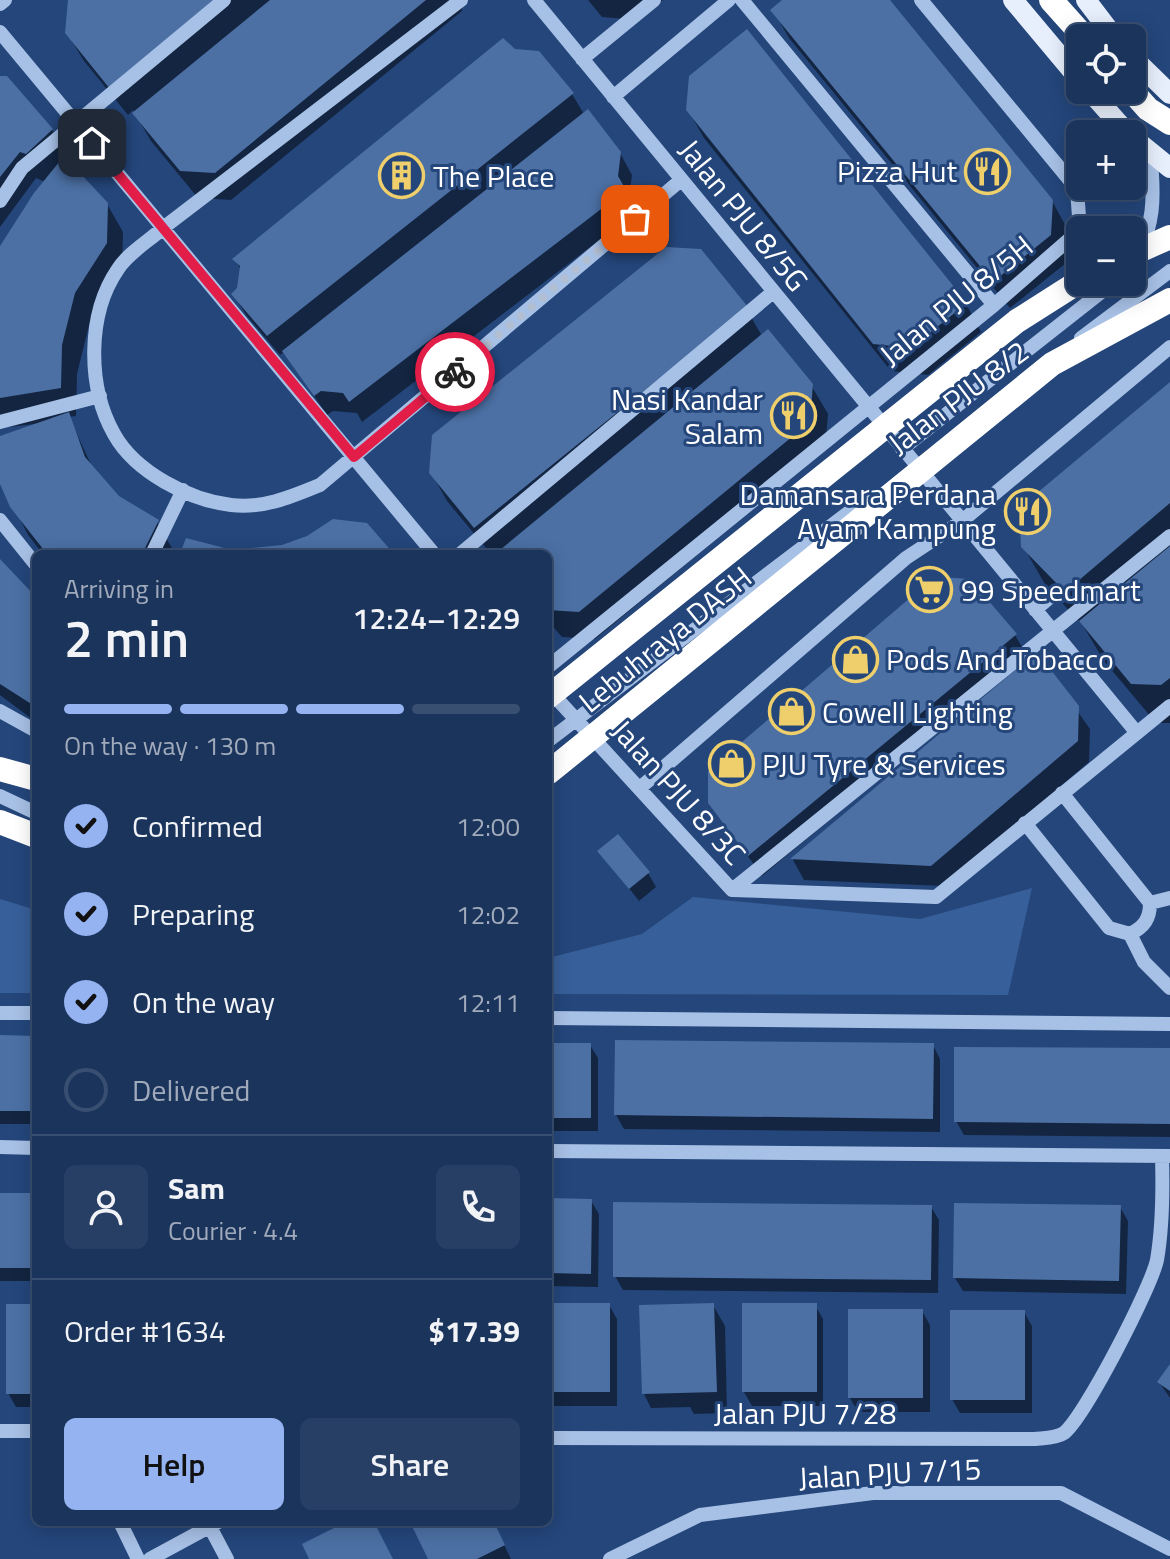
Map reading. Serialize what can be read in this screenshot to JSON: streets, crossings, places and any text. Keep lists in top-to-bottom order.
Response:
{
  "streets": {
    "highway": ["Lebuhraya DASH"],
    "street": [
      "Jalan PJU 8/5G",
      "Jalan PJU 8/5H",
      "Jalan PJU 8/2",
      "Jalan PJU 8/3C",
      "Jalan PJU 7/28",
      "Jalan PJU 7/15"
    ]
  },
  "crossings": [
    ["Jalan PJU 8/5G", "Jalan PJU 8/5H"],
    ["Jalan PJU 8/5G", "Jalan PJU 8/2"],
    ["Jalan PJU 8/2", "Jalan PJU 8/3C"]
  ],
  "places": {
    "restaurant": ["Pizza Hut", "Nasi Kandar Salam", "Damansara Perdana Ayam Kampung"],
    "building": ["The Place"],
    "supermarket": ["99 Speedmart"],
    "shop": ["Pods And Tobacco", "Cowell Lighting", "PJU Tyre & Services"]
  },
  "page": {
    "map_buttons": ["+", "−"],
    "heading": ["2 min", "Arriving in", "12:24–12:29"],
    "panel": [
      "Sam",
      "Courier · 4.4",
      "Order #1634",
      "$17.39"
    ],
    "bar": "On the way · 130 m",
    "list": [
      ["Confirmed", "12:00"],
      ["Preparing", "12:02"],
      ["On the way", "12:11"],
      "Delivered"
    ],
    "buttons": ["Help", "Share"]
  }
}
